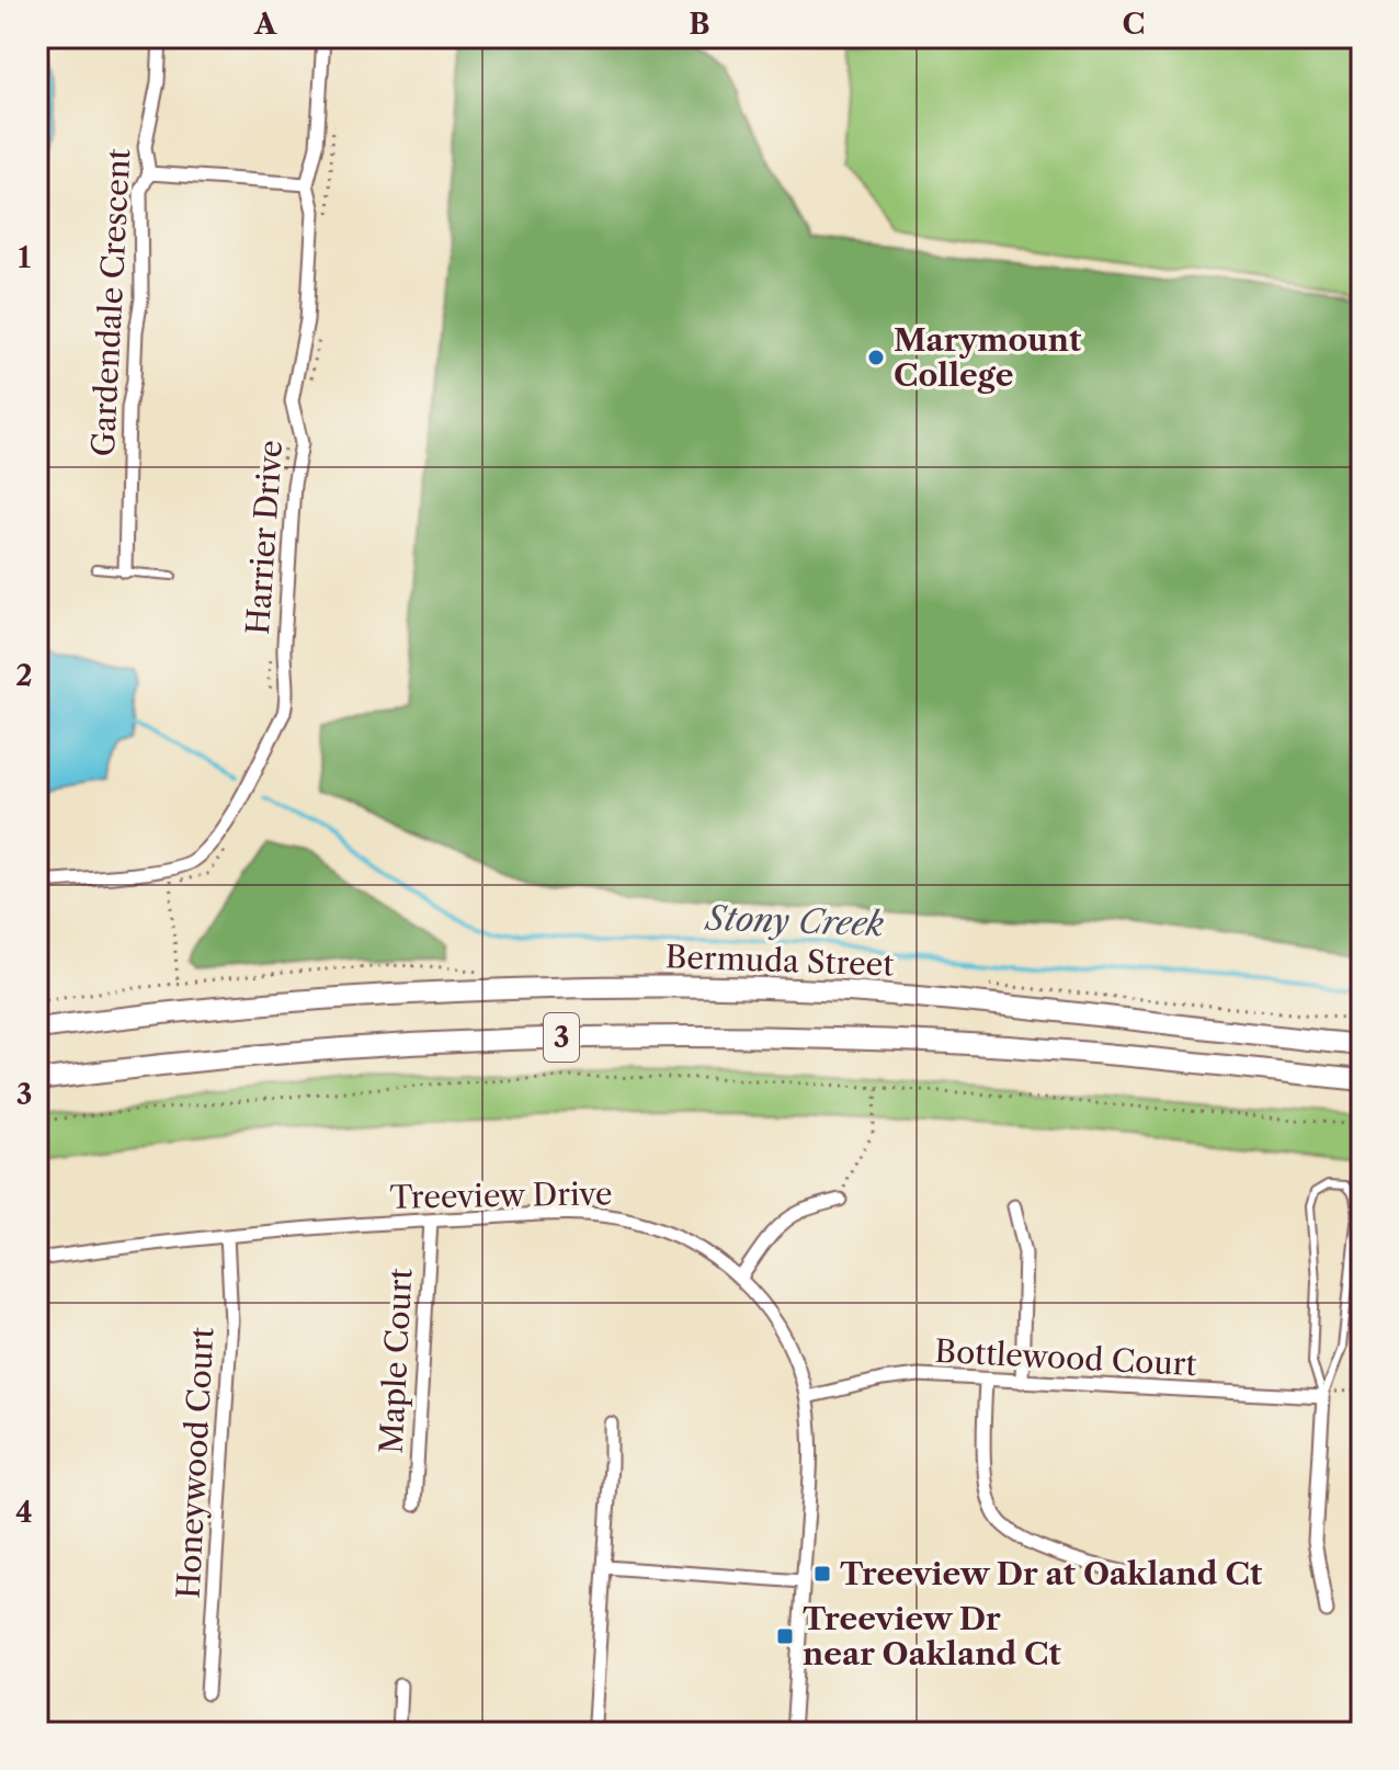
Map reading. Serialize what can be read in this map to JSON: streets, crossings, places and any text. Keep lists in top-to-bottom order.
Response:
{
  "streets": {
    "main road": ["Bermuda Street", "3"],
    "street": [
      "Gardendale Crescent",
      "Harrier Drive",
      "Treeview Drive",
      "Bottlewood Court",
      "Maple Court",
      "Honeywood Court"
    ]
  },
  "crossings": [
    ["Treeview Drive", "Bottlewood Court"],
    ["Treeview Drive", "Maple Court"],
    ["Treeview Drive", "Honeywood Court"]
  ],
  "water": ["Stony Creek"],
  "places": {
    "other": ["Marymount College"],
    "transit": ["Treeview Dr at Oakland Ct", "Treeview Dr near Oakland Ct"]
  },
  "grid": {
    "columns": ["A", "B", "C"],
    "rows": [
      "1",
      "2",
      "3",
      "4"
    ]
  }
}
